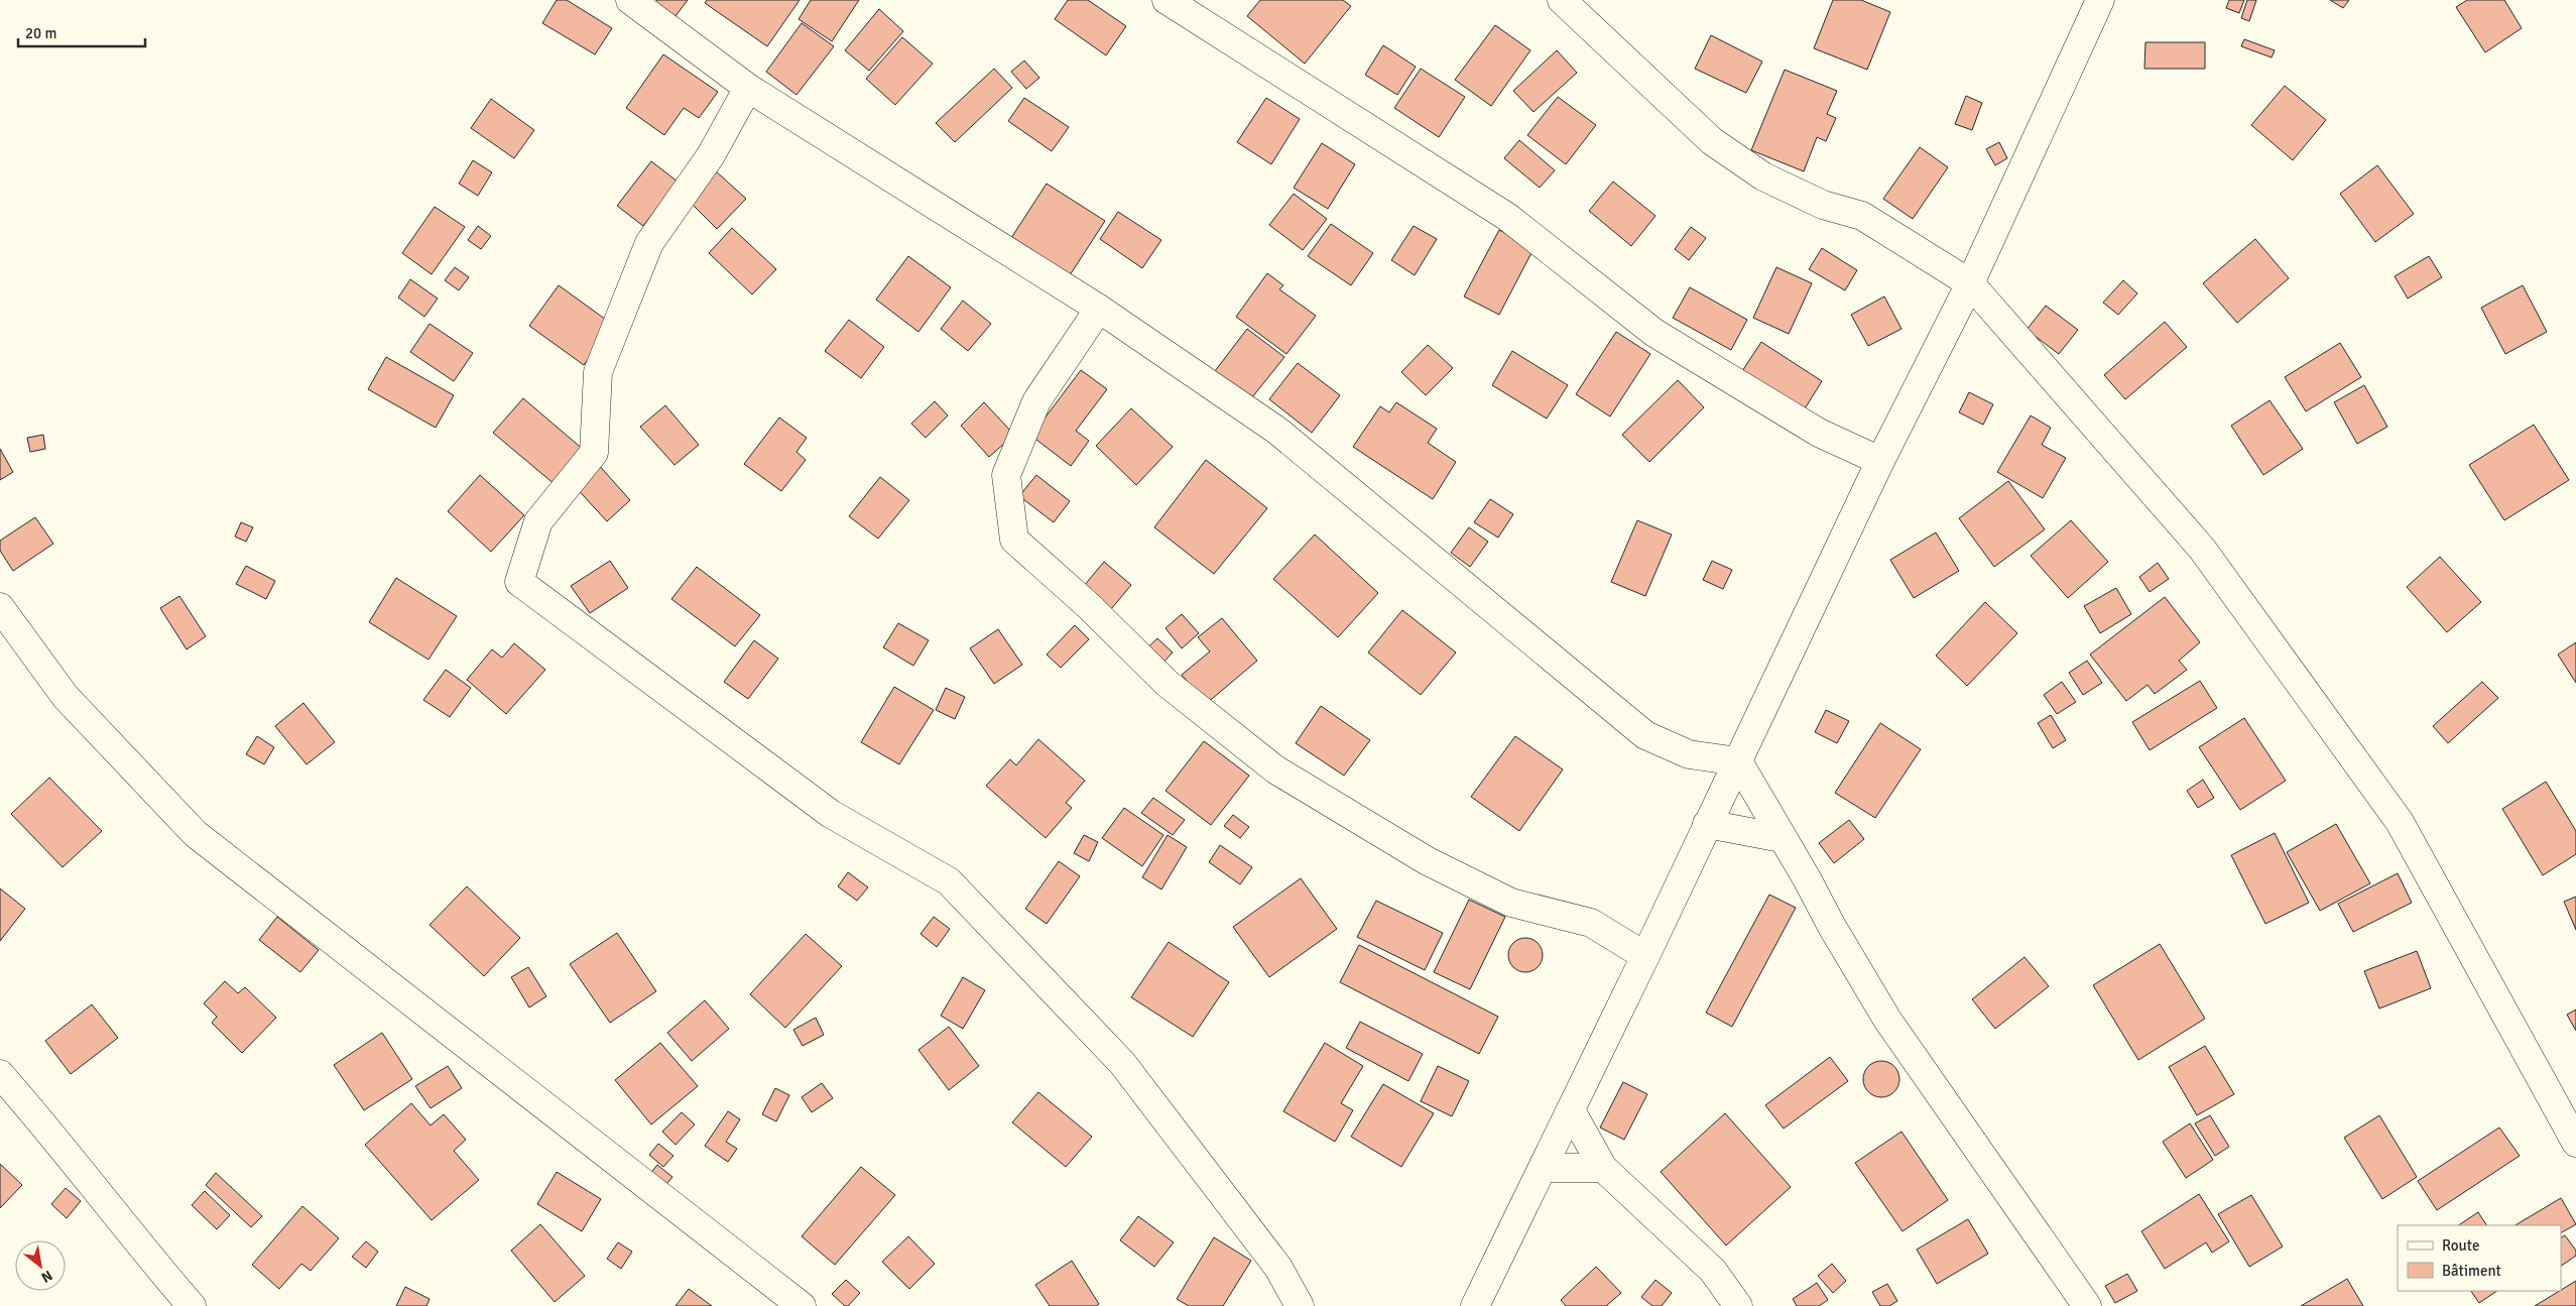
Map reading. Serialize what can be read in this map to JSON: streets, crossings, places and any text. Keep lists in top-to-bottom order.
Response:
{
  "legend": ["Route", "Bâtiment"],
  "scale_bar": "20 m",
  "north": "bottom right"
}
